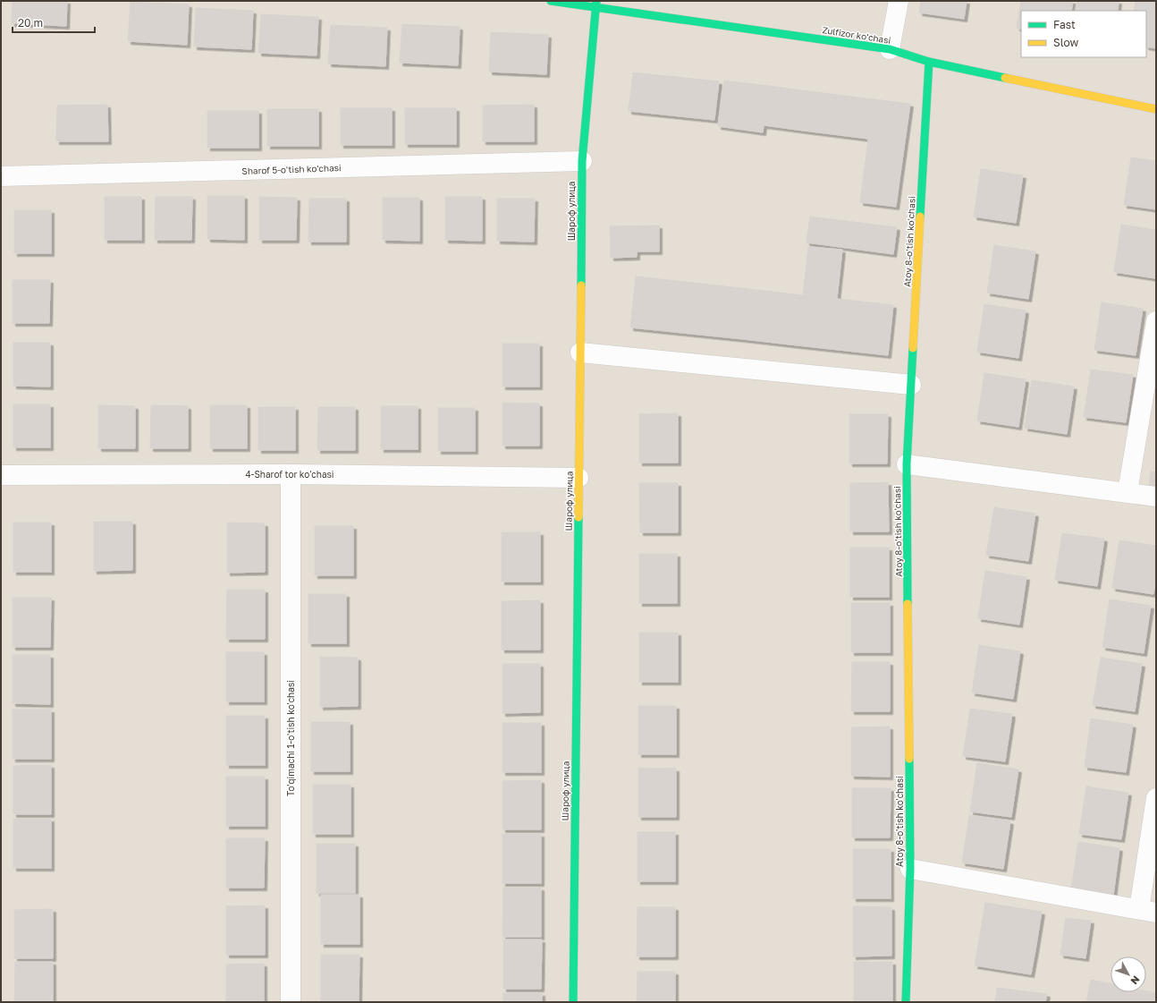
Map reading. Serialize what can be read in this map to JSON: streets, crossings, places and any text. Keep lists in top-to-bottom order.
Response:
{
  "streets": {
    "street": [
      "Zulfizor ko'chasi",
      "Sharof 5-o'tish ko'chasi",
      "Шароф улица",
      "Atoy 8-o'tish ko'chasi",
      "4-Sharof tor ko'chasi",
      "To'qimachi 1-o'tish ko'chasi"
    ]
  },
  "crossings": [
    ["Zulfizor ko'chasi", "Шароф улица"],
    ["Zulfizor ko'chasi", "Atoy 8-o'tish ko'chasi"],
    ["Sharof 5-o'tish ko'chasi", "Шароф улица"],
    ["Шароф улица", "4-Sharof tor ko'chasi"],
    ["4-Sharof tor ko'chasi", "To'qimachi 1-o'tish ko'chasi"]
  ],
  "legend": ["Fast", "Slow"],
  "scale_bar": "20 m",
  "north": "bottom right"
}
